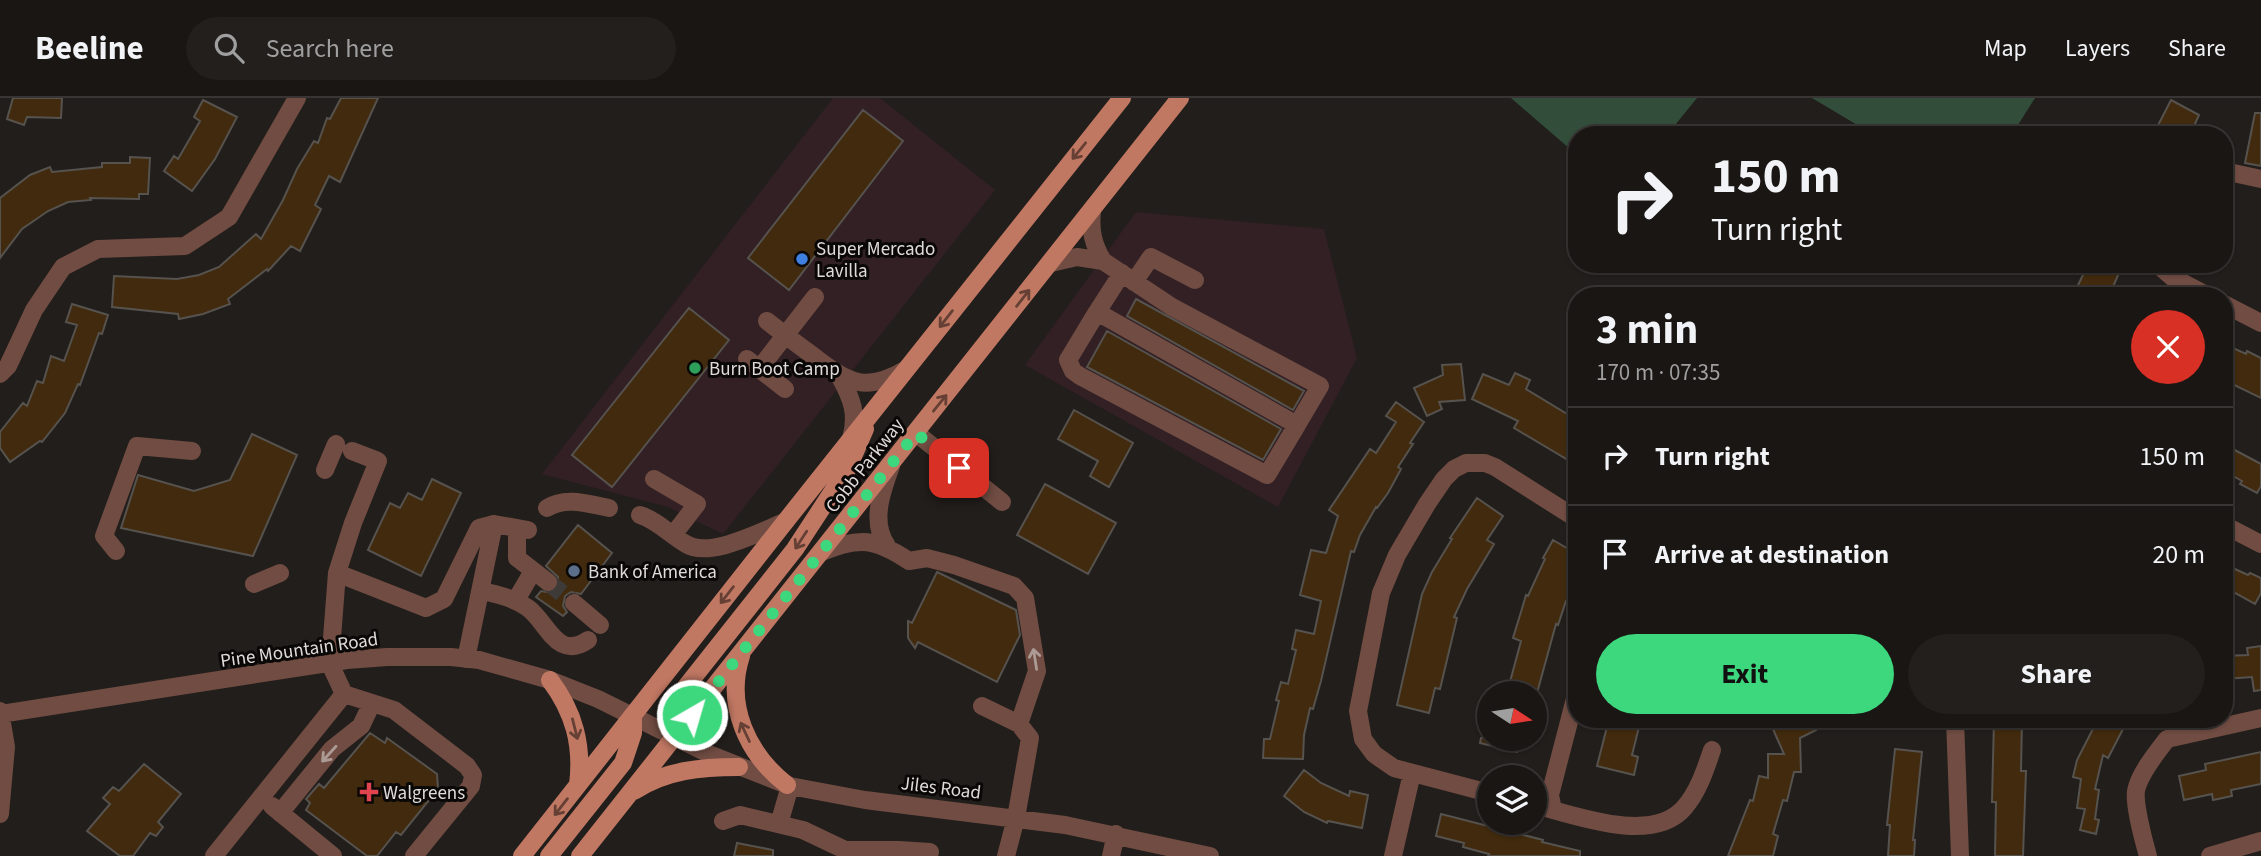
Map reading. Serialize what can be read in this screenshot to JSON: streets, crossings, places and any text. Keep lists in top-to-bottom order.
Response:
{
  "streets": {
    "main road": ["Cobb Parkway"],
    "street": ["Pine Mountain Road", "Jiles Road"]
  },
  "crossings": [
    ["Cobb Parkway", "Pine Mountain Road"],
    ["Cobb Parkway", "Jiles Road"],
    ["Pine Mountain Road", "Jiles Road"]
  ],
  "places": {
    "other": ["Super Mercado Lavilla", "Burn Boot Camp", "Bank of America"],
    "health": ["Walgreens"]
  },
  "north": "right",
  "page": {
    "header": "Beeline",
    "search": "Search here",
    "nav": ["Map", "Layers", "Share"],
    "turn": ["150 m", "Turn right"],
    "heading": ["3 min", "170 m · 07:35"],
    "list": [
      {
        "name": "Turn right",
        "value": "150 m"
      },
      {
        "name": "Arrive at destination",
        "value": "20 m"
      }
    ],
    "buttons": ["Exit", "Share"]
  }
}
